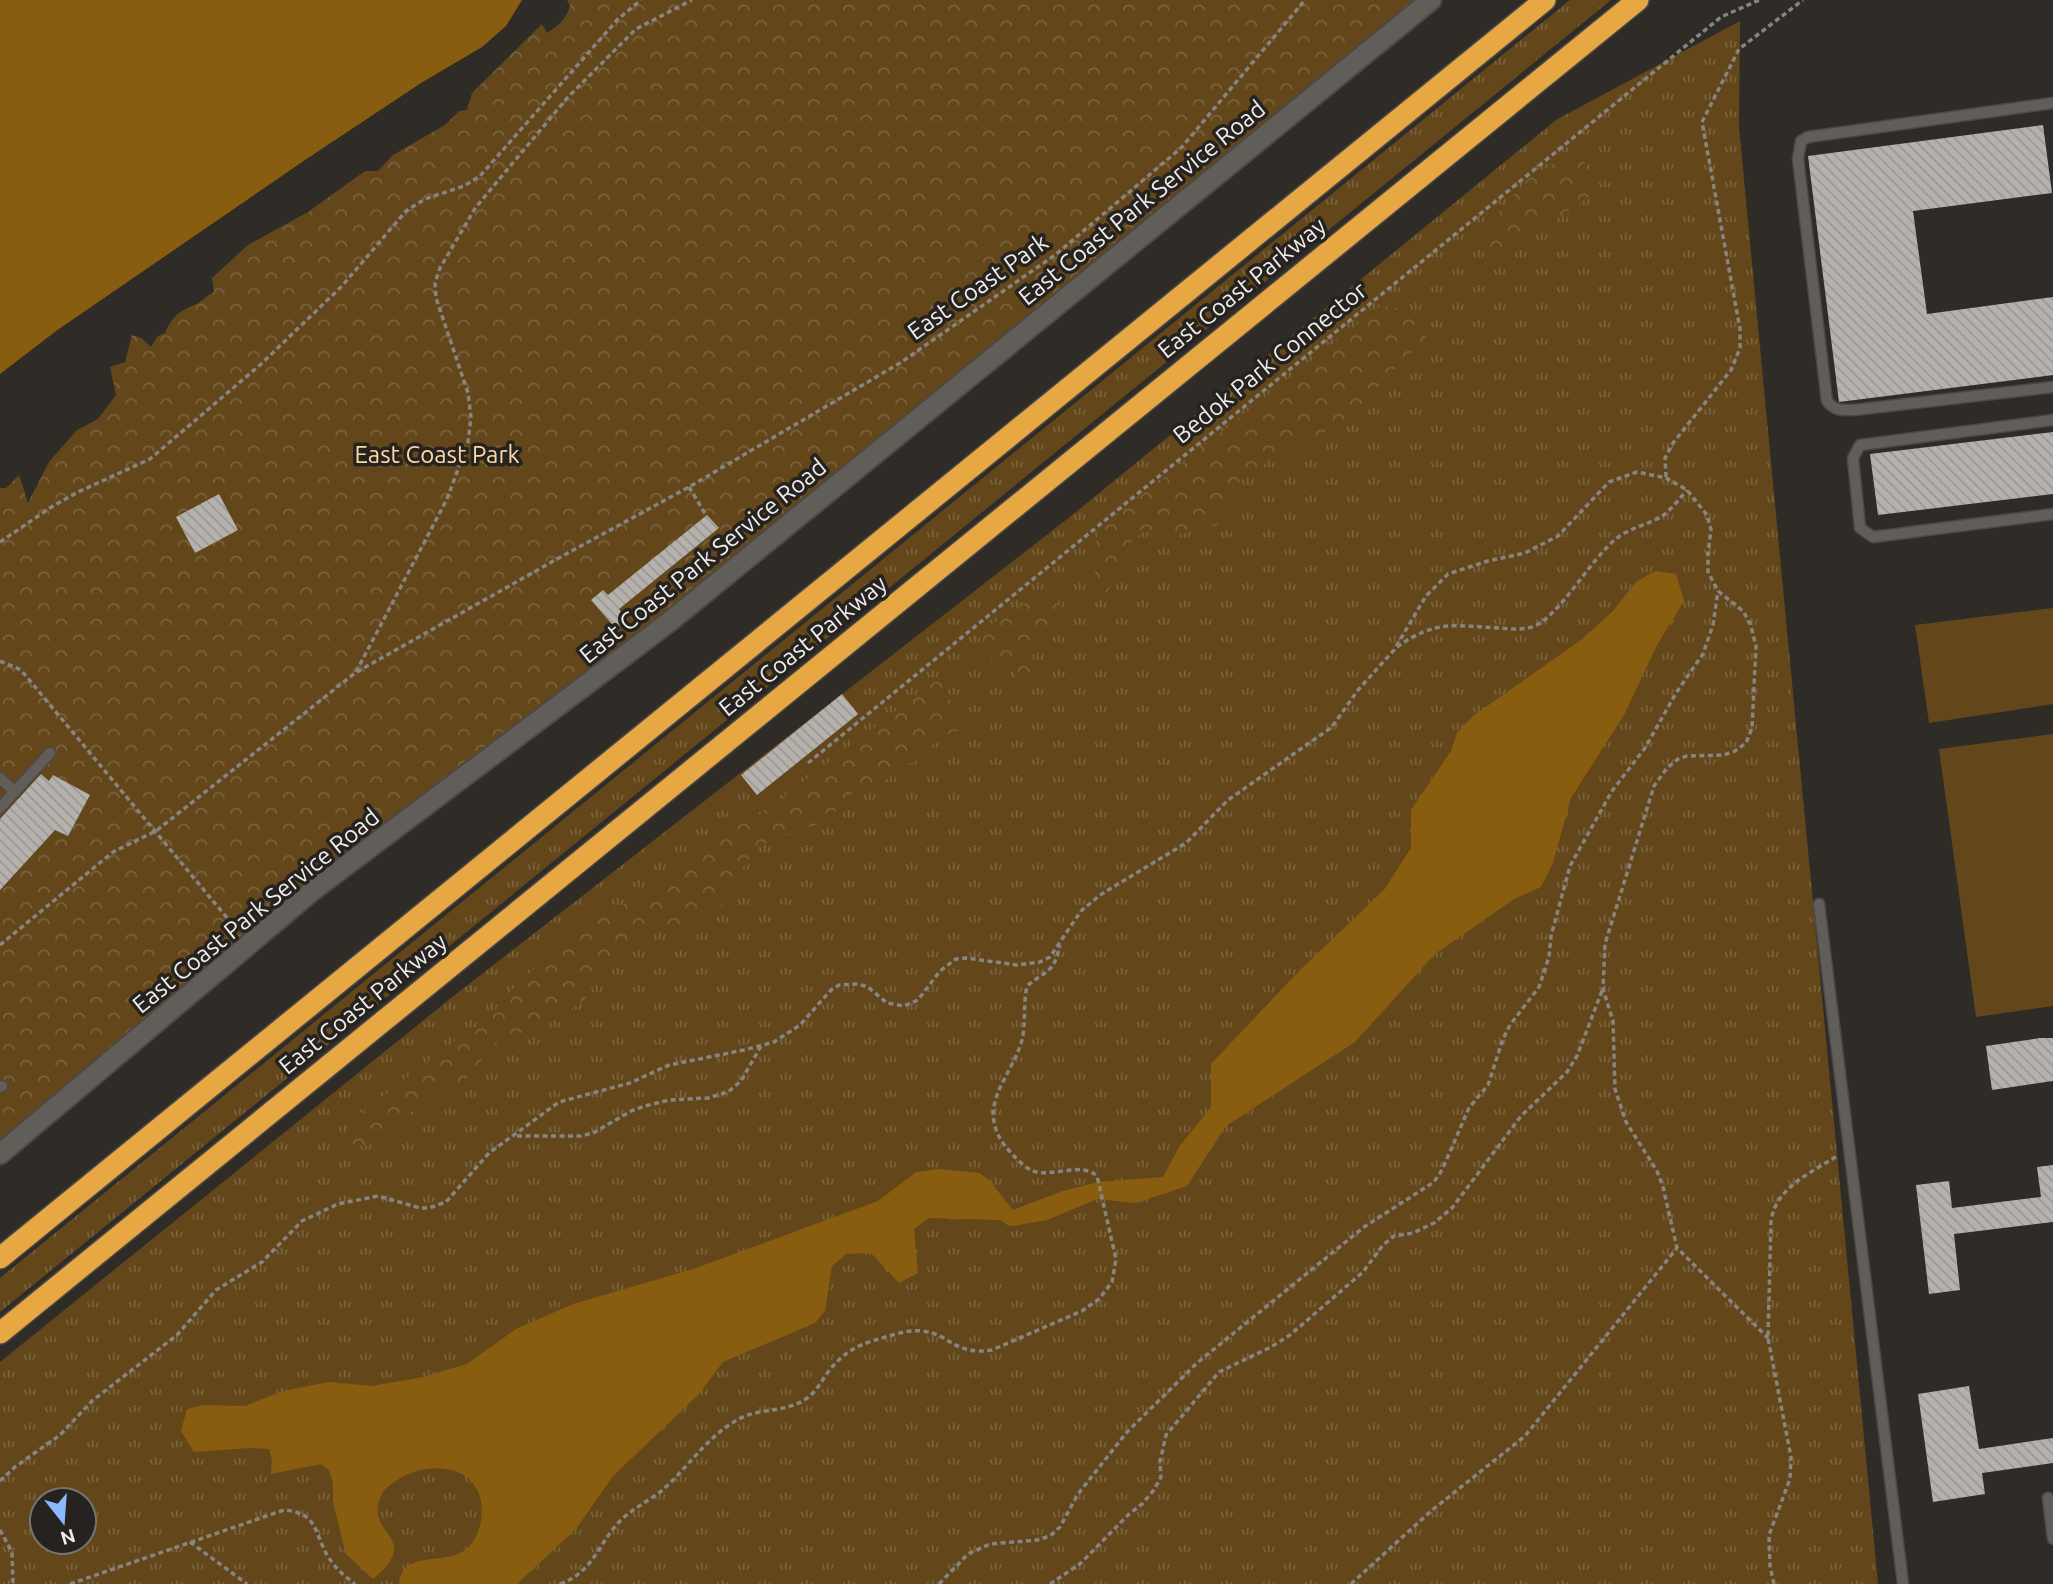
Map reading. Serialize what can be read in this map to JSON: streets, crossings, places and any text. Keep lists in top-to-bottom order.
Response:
{
  "streets": {
    "highway": ["East Coast Parkway"],
    "street": ["East Coast Park Service Road"],
    "path": ["East Coast Park", "Bedok Park Connector"]
  },
  "parks": ["East Coast Park"],
  "north": "bottom"
}
